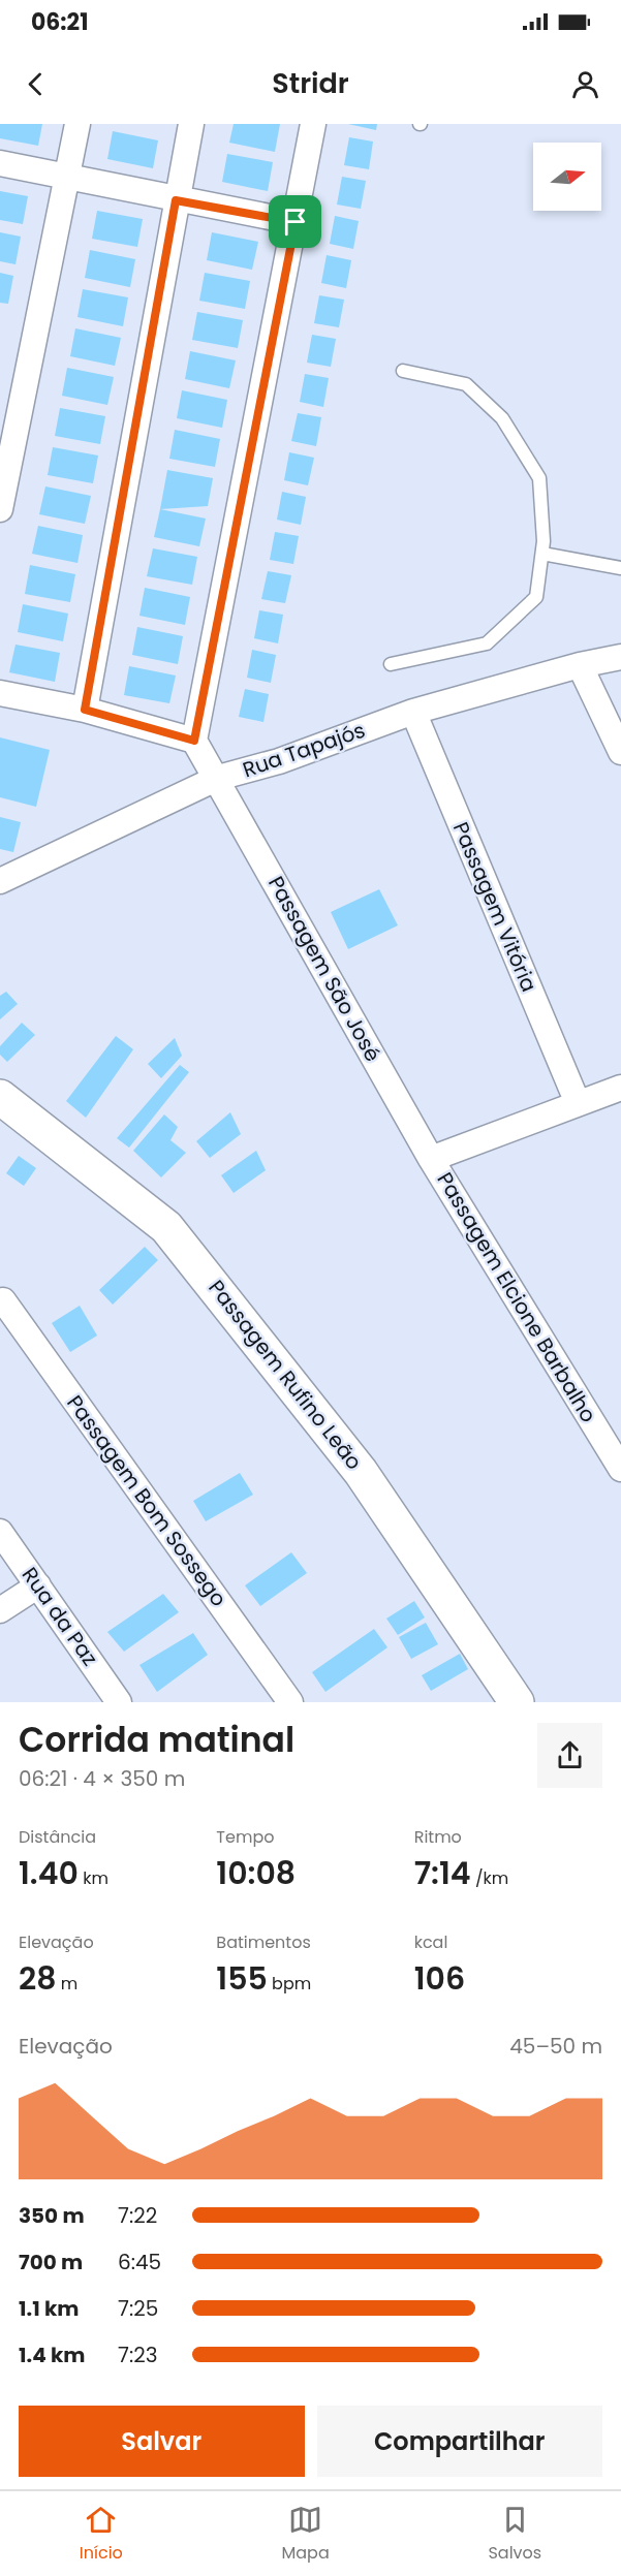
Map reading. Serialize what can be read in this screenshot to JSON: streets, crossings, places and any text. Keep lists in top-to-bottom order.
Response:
{
  "streets": {
    "street": [
      "Rua Tapajós",
      "Passagem Vitória",
      "Passagem São José",
      "Passagem Elcione Barbalho",
      "Passagem Rufino Leão",
      "Passagem Bom Sossego",
      "Rua da Paz"
    ]
  },
  "crossings": [
    ["Rua Tapajós", "Passagem Vitória"],
    ["Rua Tapajós", "Passagem São José"],
    ["Passagem São José", "Passagem Elcione Barbalho"]
  ],
  "north": "right",
  "page": {
    "status": "06:21",
    "header": "Stridr",
    "heading": ["Corrida matinal", "06:21 · 4 × 350 m"],
    "stats": [
      ["Distância", "1.40 km"],
      ["Tempo", "10:08"],
      ["Ritmo", "7:14 /km"],
      ["Elevação", "28 m"],
      ["Batimentos", "155 bpm"],
      ["kcal", "106"]
    ],
    "chart": ["Elevação", "45–50 m"],
    "list": [
      {
        "name": "350 m",
        "note": "7:22"
      },
      {
        "name": "700 m",
        "note": "6:45"
      },
      {
        "name": "1.1 km",
        "note": "7:25"
      },
      {
        "name": "1.4 km",
        "note": "7:23"
      }
    ],
    "buttons": ["Salvar", "Compartilhar"],
    "tabs": ["Início", "Mapa", "Salvos"]
  }
}
